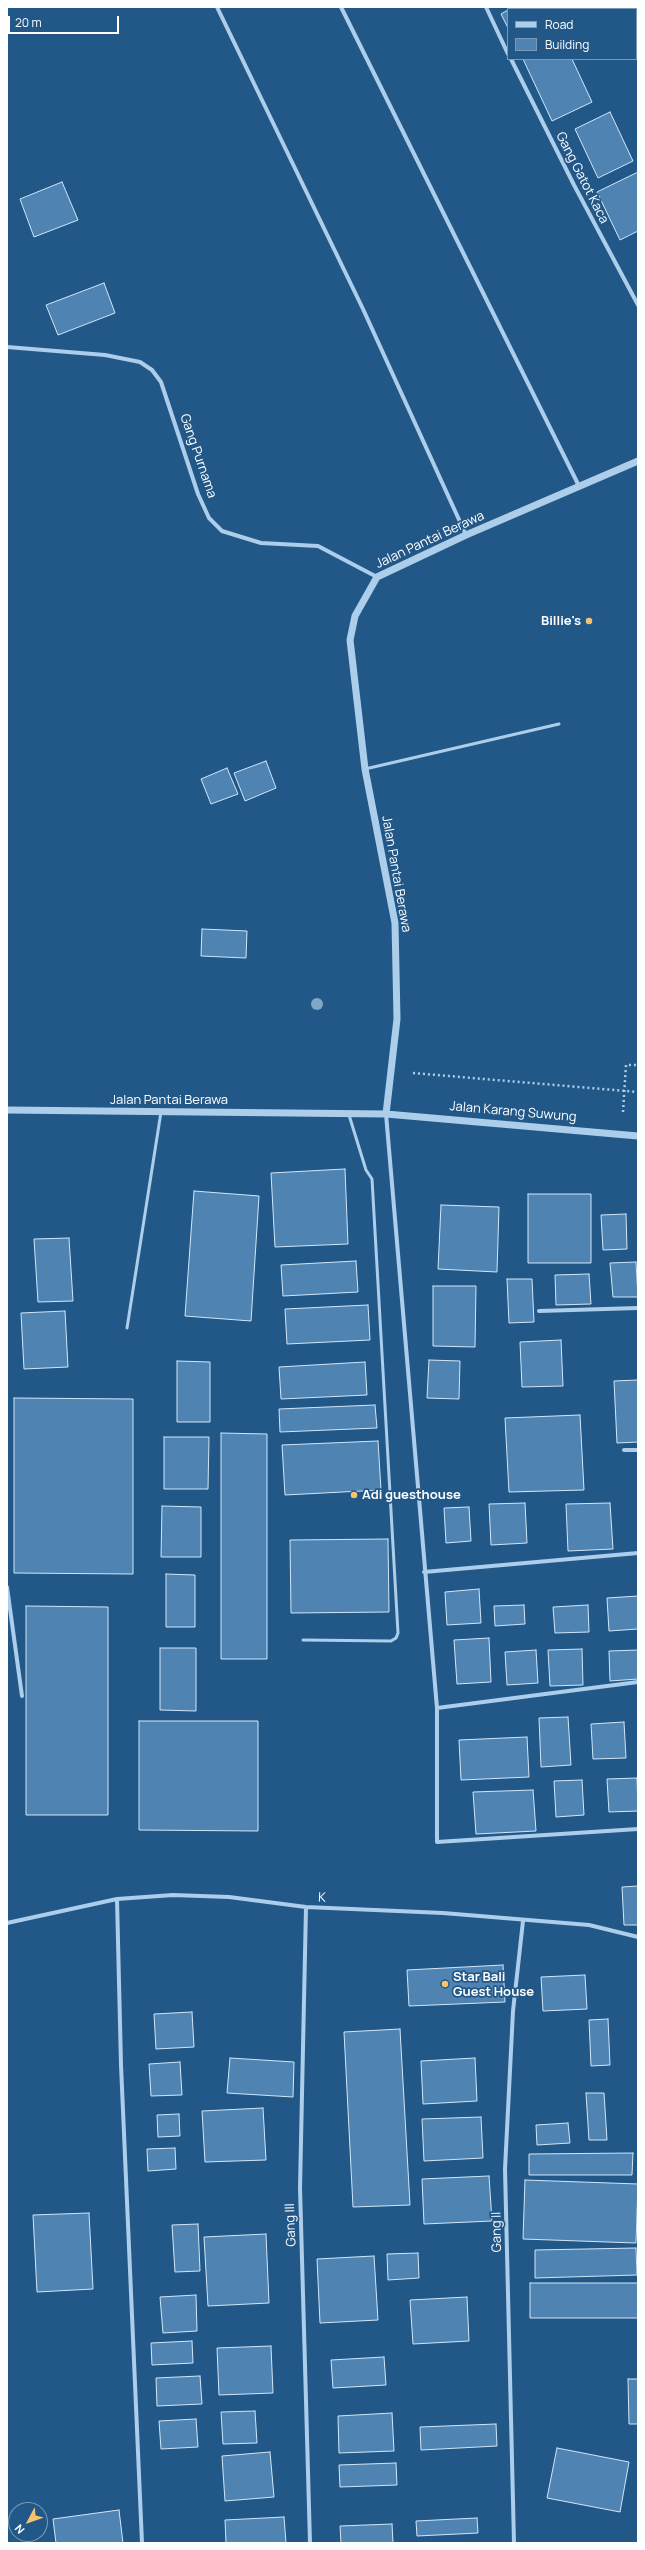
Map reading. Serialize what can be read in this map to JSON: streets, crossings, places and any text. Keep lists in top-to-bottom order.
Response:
{
  "streets": {
    "street": [
      "Gang Gatot Kaca",
      "Gang Purnama",
      "Jalan Pantai Berawa",
      "Jalan Karang Suwung",
      "K",
      "Gang III",
      "Gang II"
    ]
  },
  "crossings": [
    ["Gang Purnama", "Jalan Pantai Berawa"],
    ["Jalan Pantai Berawa", "Jalan Karang Suwung"],
    ["K", "Gang III"],
    ["K", "Gang II"]
  ],
  "places": ["Billie's", "Adi guesthouse", "Star Bali Guest House"],
  "legend": ["Road", "Building"],
  "scale_bar": "20 m",
  "north": "bottom left"
}
